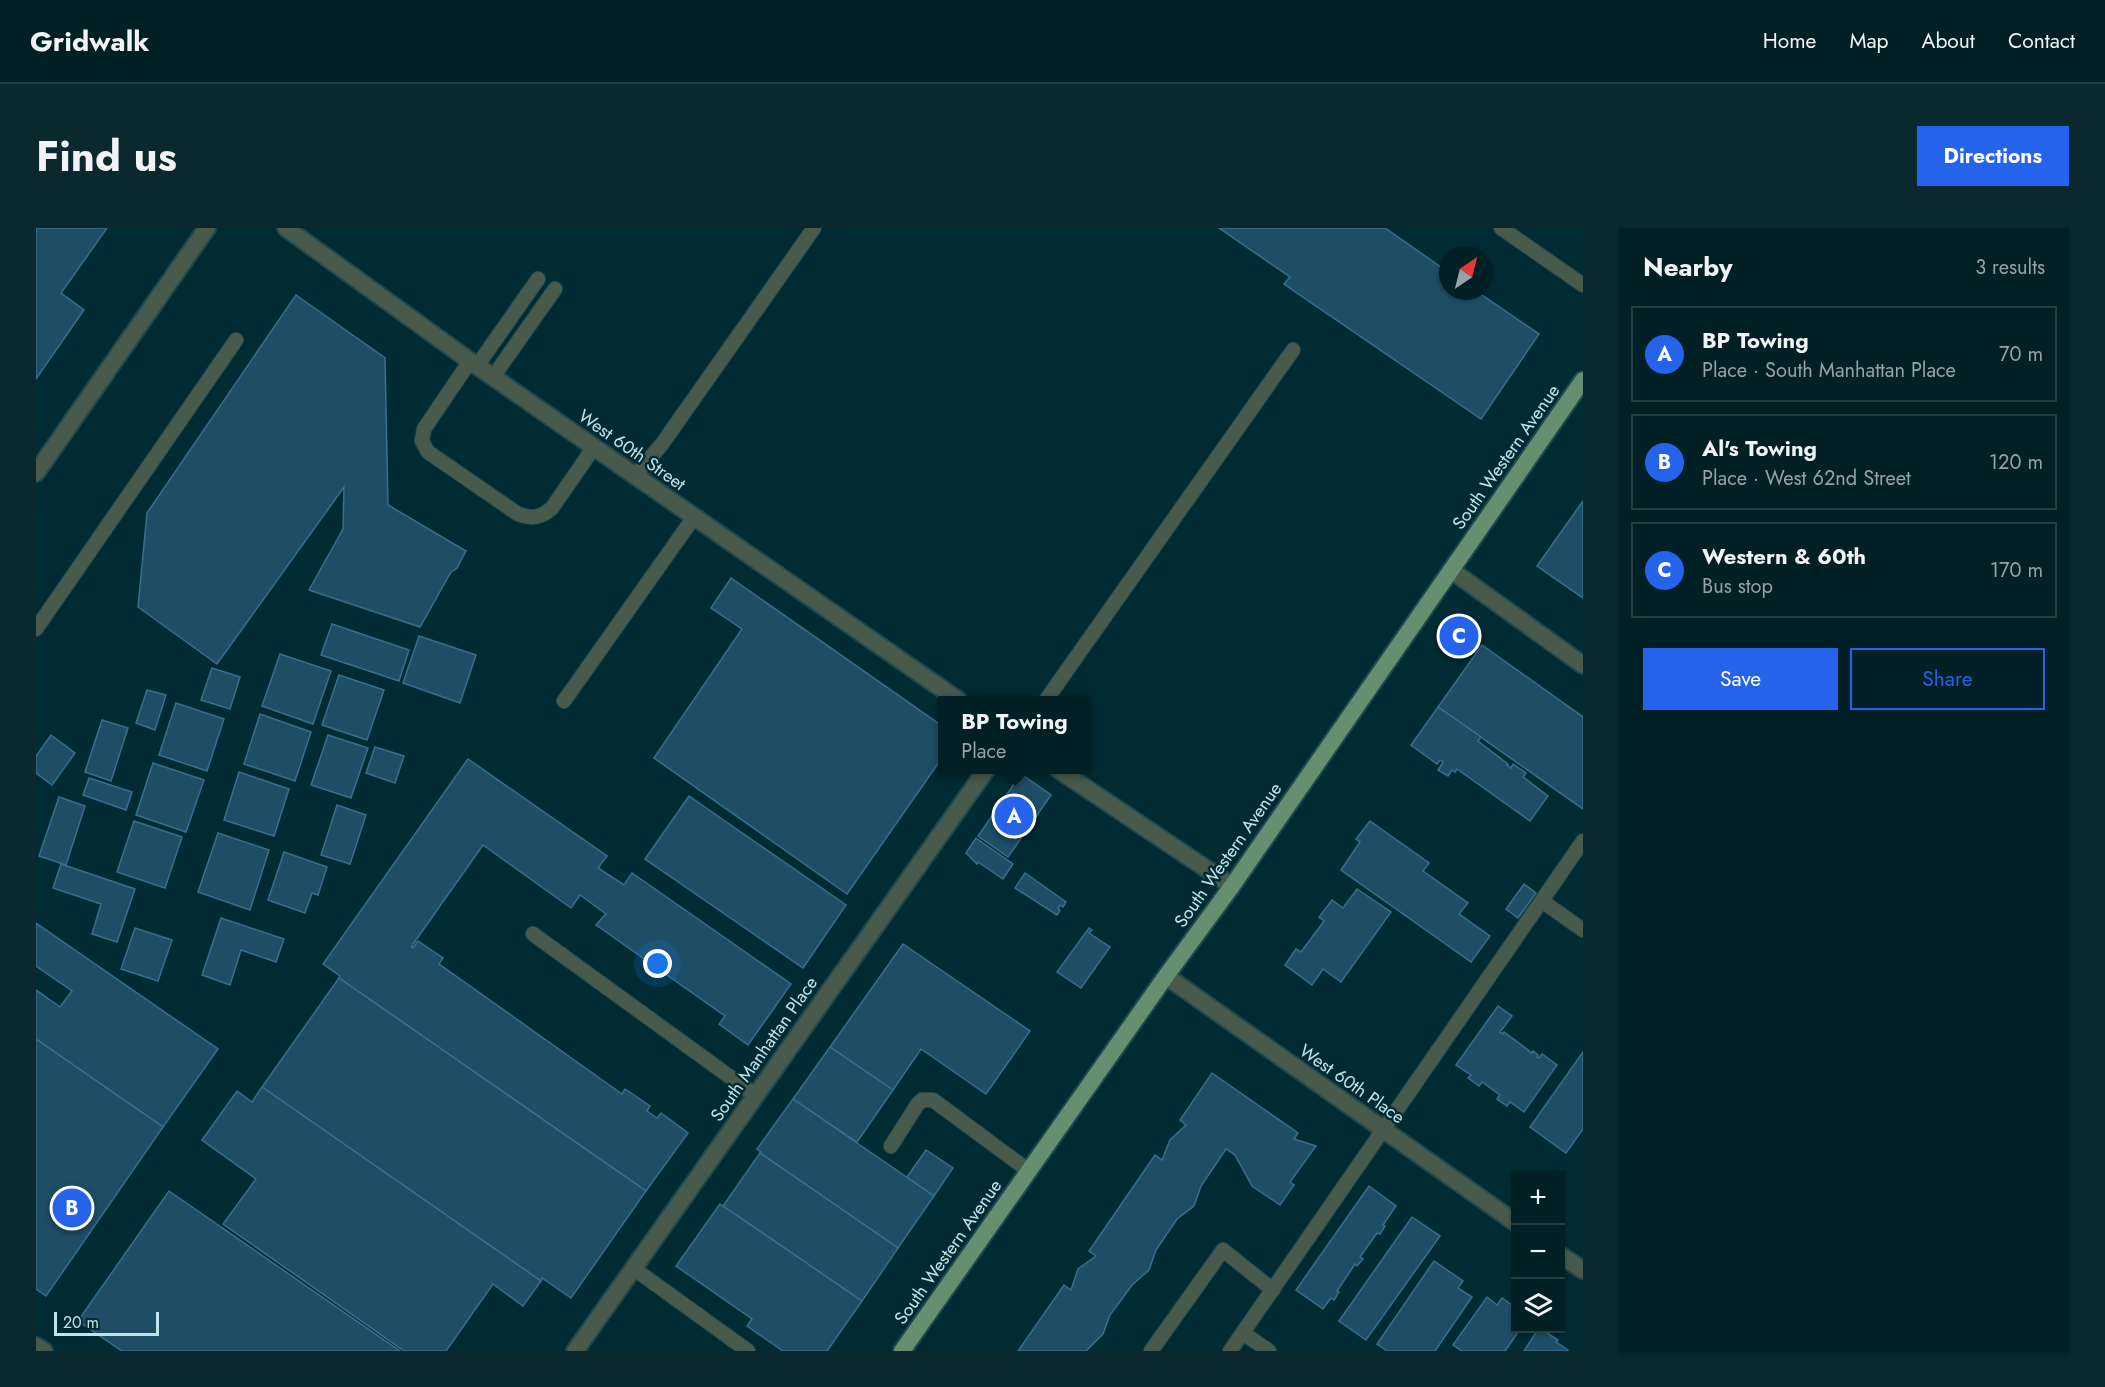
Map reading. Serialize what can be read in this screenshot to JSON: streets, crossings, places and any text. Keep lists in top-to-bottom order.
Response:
{
  "streets": {
    "main road": ["South Western Avenue"],
    "street": ["West 60th Street", "South Manhattan Place", "West 60th Place"]
  },
  "crossings": [
    ["South Western Avenue", "West 60th Place"]
  ],
  "scale_bar": "20 m",
  "north": "top right",
  "page": {
    "header": "Gridwalk",
    "nav": [
      "Home",
      "Map",
      "About",
      "Contact"
    ],
    "title": "Find us",
    "buttons": [
      "Directions",
      ["Save", "Share"]
    ],
    "heading": ["Nearby", "3 results"],
    "list": [
      {
        "mark": "A",
        "name": "BP Towing",
        "note": "Place · South Manhattan Place",
        "value": "70 m"
      },
      {
        "mark": "B",
        "name": "Al's Towing",
        "note": "Place · West 62nd Street",
        "value": "120 m"
      },
      {
        "mark": "C",
        "name": "Western & 60th",
        "note": "Bus stop",
        "value": "170 m"
      }
    ],
    "pins": ["C", "A", "B"],
    "popup": ["BP Towing", "Place"],
    "map_buttons": ["+", "−"],
    "scale": "20 m"
  }
}
